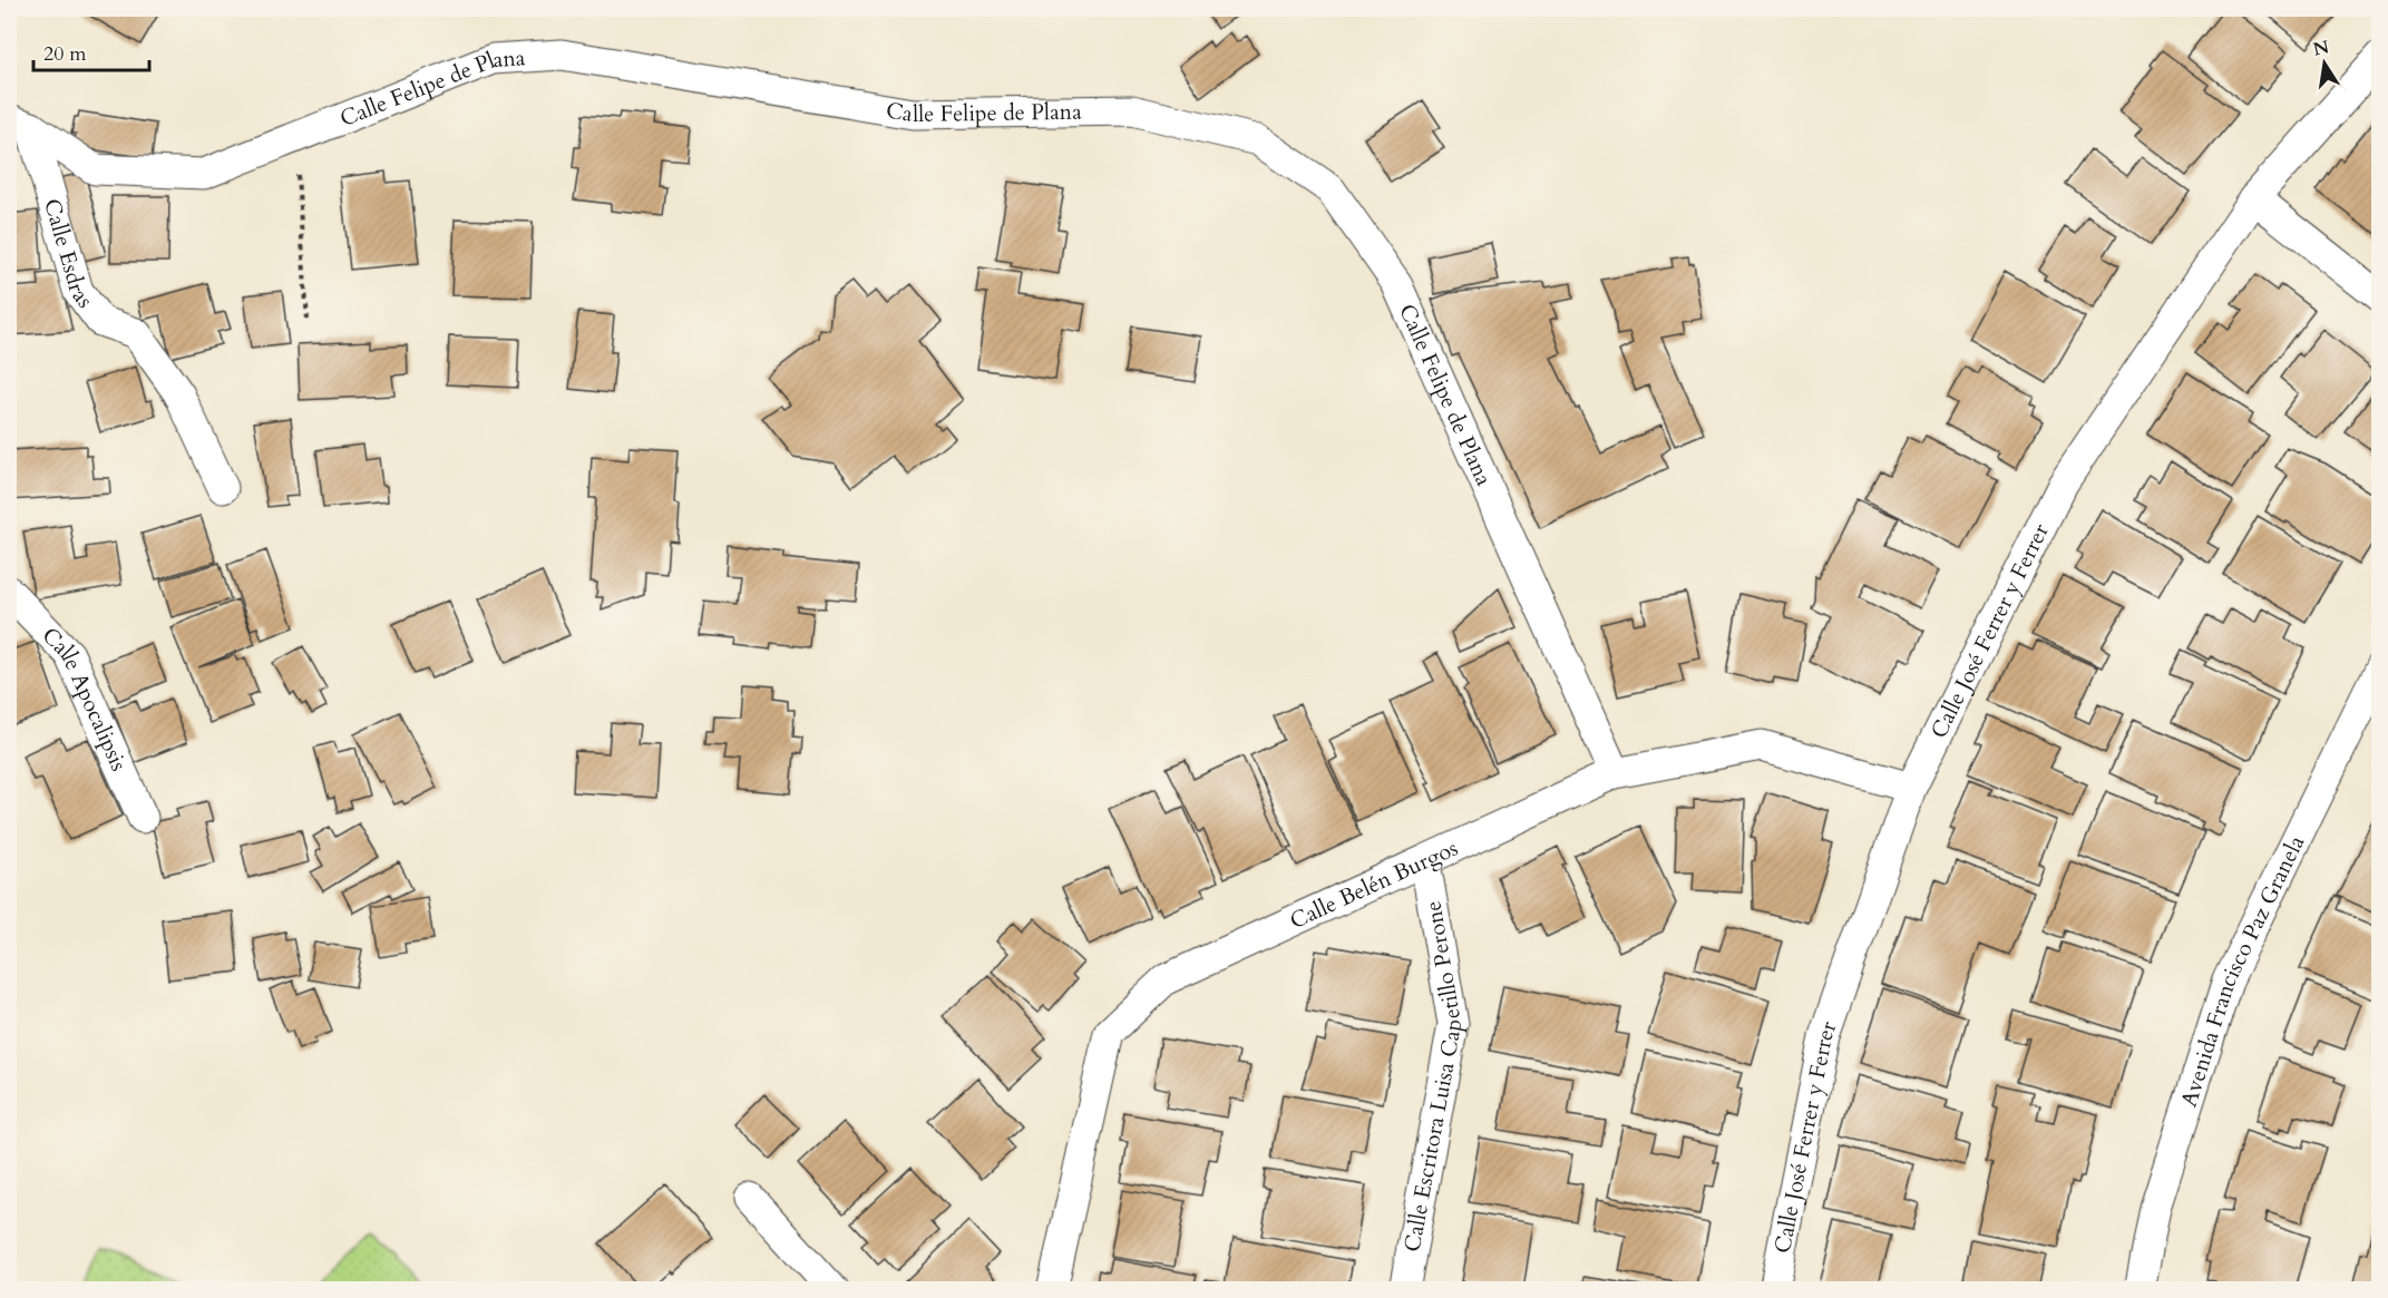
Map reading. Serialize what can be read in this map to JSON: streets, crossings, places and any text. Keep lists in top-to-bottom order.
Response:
{
  "streets": {
    "street": [
      "Calle Felipe de Plana",
      "Calle Esdras",
      "Calle José Ferrer y Ferrer",
      "Calle Apocalipsis",
      "Calle Belén Burgos",
      "Avenida Francisco Paz Granela",
      "Calle Escritora Luisa Capetillo Perone"
    ]
  },
  "crossings": [
    ["Calle Felipe de Plana", "Calle Esdras"],
    ["Calle Felipe de Plana", "Calle Belén Burgos"],
    ["Calle José Ferrer y Ferrer", "Calle Belén Burgos"],
    ["Calle Belén Burgos", "Calle Escritora Luisa Capetillo Perone"]
  ],
  "scale_bar": "20 m",
  "north": "top"
}
